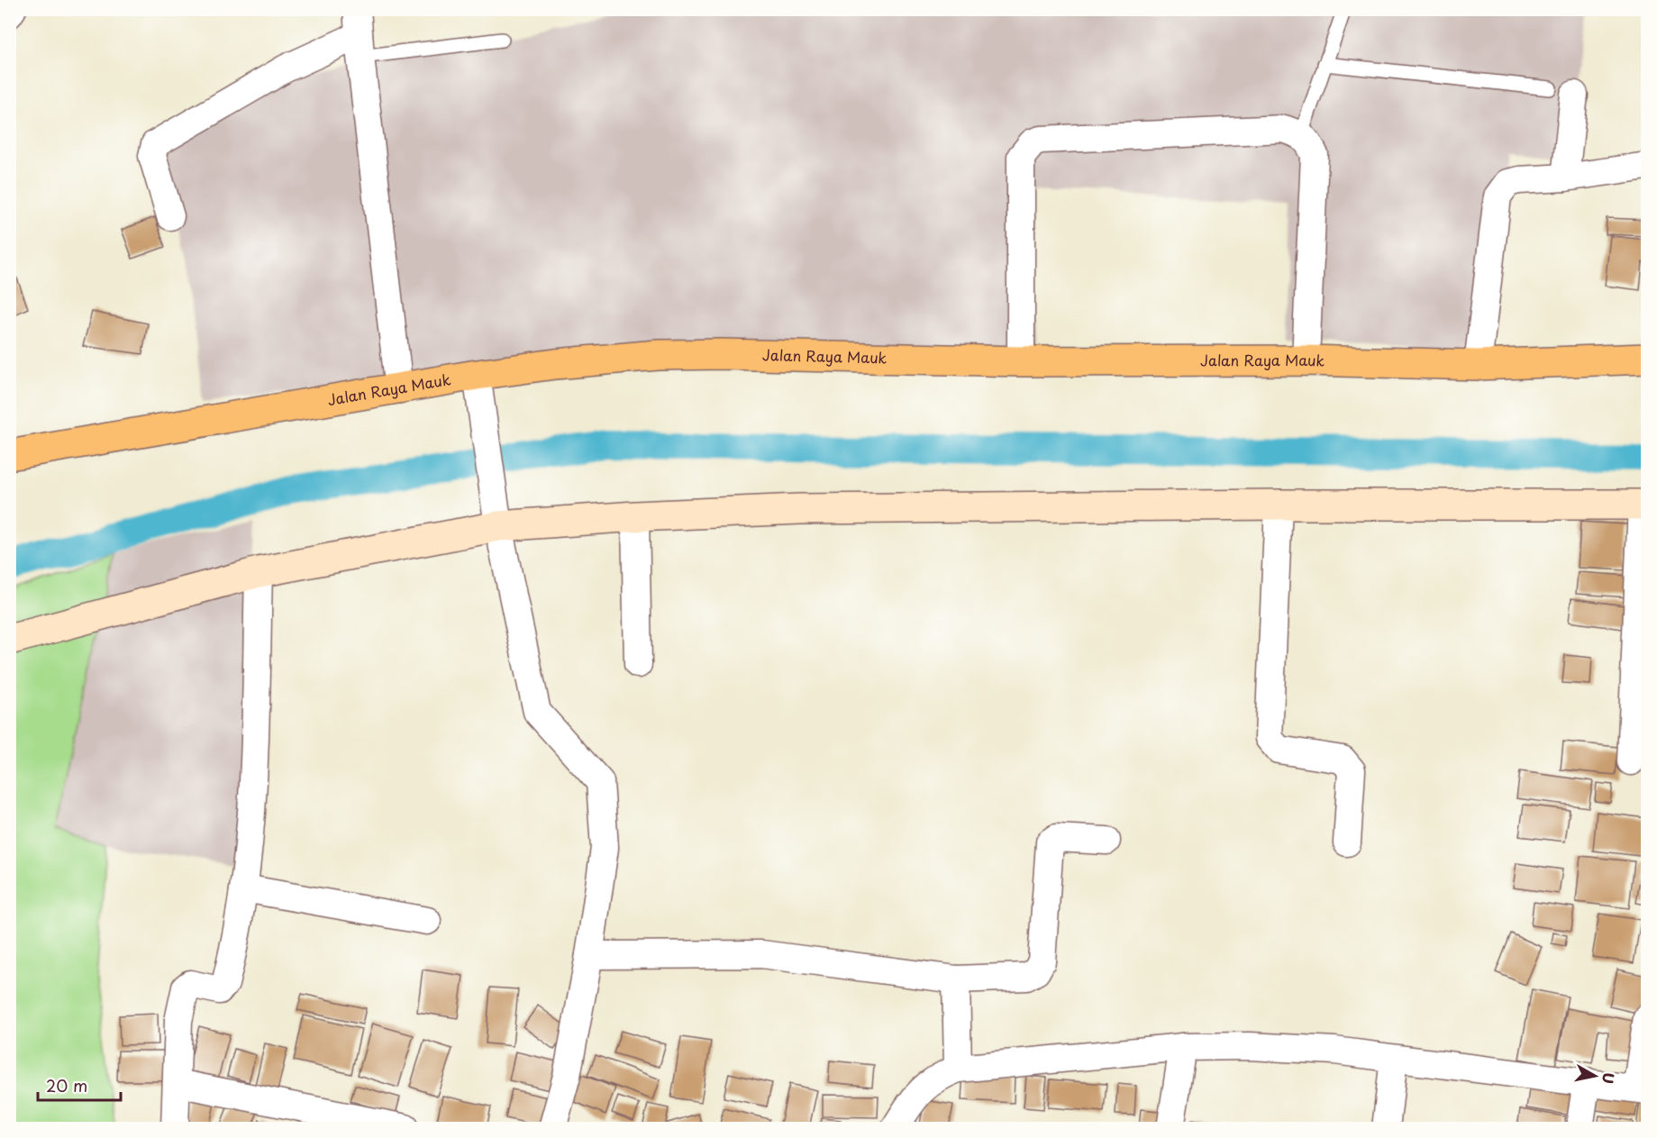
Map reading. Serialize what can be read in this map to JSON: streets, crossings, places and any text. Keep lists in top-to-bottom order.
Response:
{
  "streets": {
    "main road": ["Jalan Raya Mauk"]
  },
  "scale_bar": "20 m",
  "north": "right"
}
